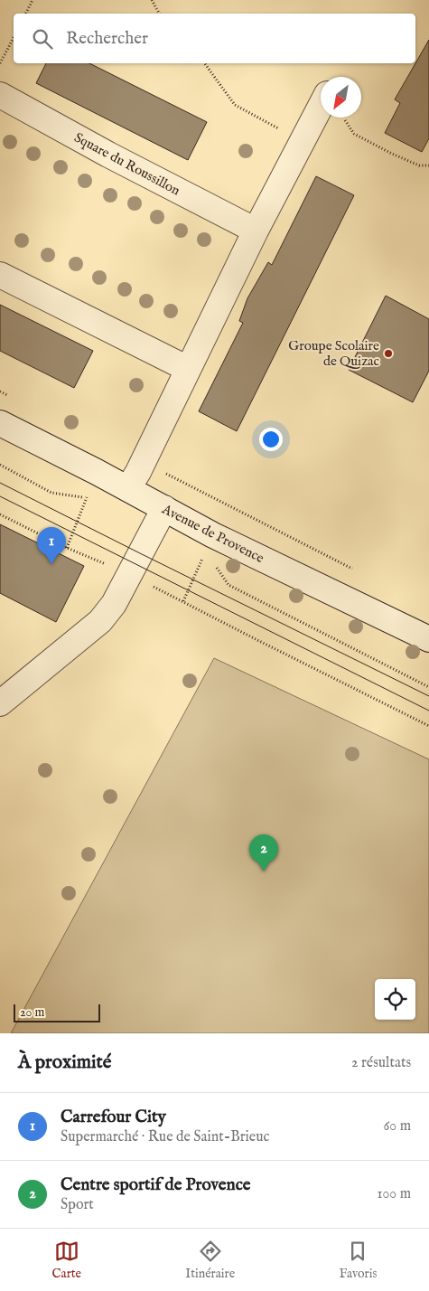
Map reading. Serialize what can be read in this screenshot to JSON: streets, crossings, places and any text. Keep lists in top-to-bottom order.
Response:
{
  "streets": {
    "street": ["Square du Roussillon", "Avenue de Provence"]
  },
  "places": ["Groupe Scolaire de Quizac"],
  "scale_bar": "20 m",
  "north": "bottom left",
  "page": {
    "search": "Rechercher",
    "pins": ["1", "2"],
    "scale": "20 m",
    "heading": ["À proximité", "2 résultats"],
    "list": [
      {
        "mark": "1",
        "name": "Carrefour City",
        "note": "Supermarché · Rue de Saint-Brieuc",
        "value": "60 m"
      },
      {
        "mark": "2",
        "name": "Centre sportif de Provence",
        "note": "Sport",
        "value": "100 m"
      }
    ],
    "nav": ["Carte", "Itinéraire", "Favoris"]
  }
}
